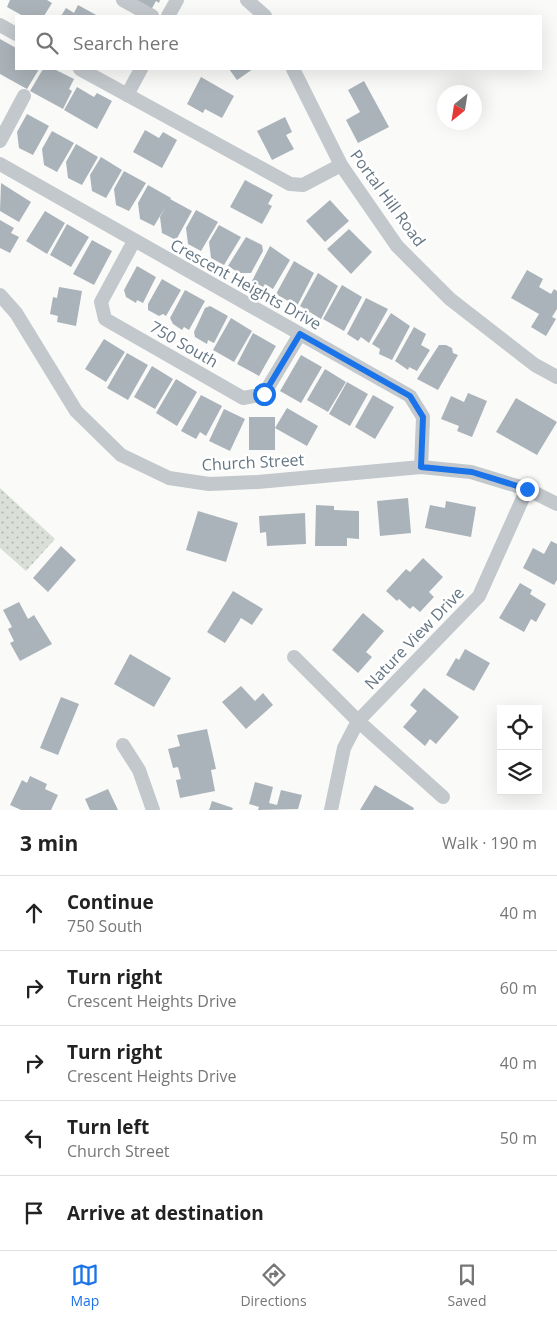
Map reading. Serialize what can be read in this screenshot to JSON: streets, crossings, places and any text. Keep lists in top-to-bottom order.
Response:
{
  "streets": {
    "street": [
      "Portal Hill Road",
      "Crescent Heights Drive",
      "750 South",
      "Church Street",
      "Nature View Drive"
    ]
  },
  "crossings": [
    ["Crescent Heights Drive", "750 South"],
    ["Crescent Heights Drive", "Church Street"],
    ["Church Street", "Nature View Drive"]
  ],
  "north": "bottom left",
  "page": {
    "search": "Search here",
    "heading": ["3 min", "Walk · 190 m"],
    "list": [
      ["Continue", "750 South", "40 m"],
      ["Turn right", "Crescent Heights Drive", "60 m"],
      ["Turn right", "Crescent Heights Drive", "40 m"],
      ["Turn left", "Church Street", "50 m"],
      "Arrive at destination"
    ],
    "nav": ["Map", "Directions", "Saved"]
  }
}
